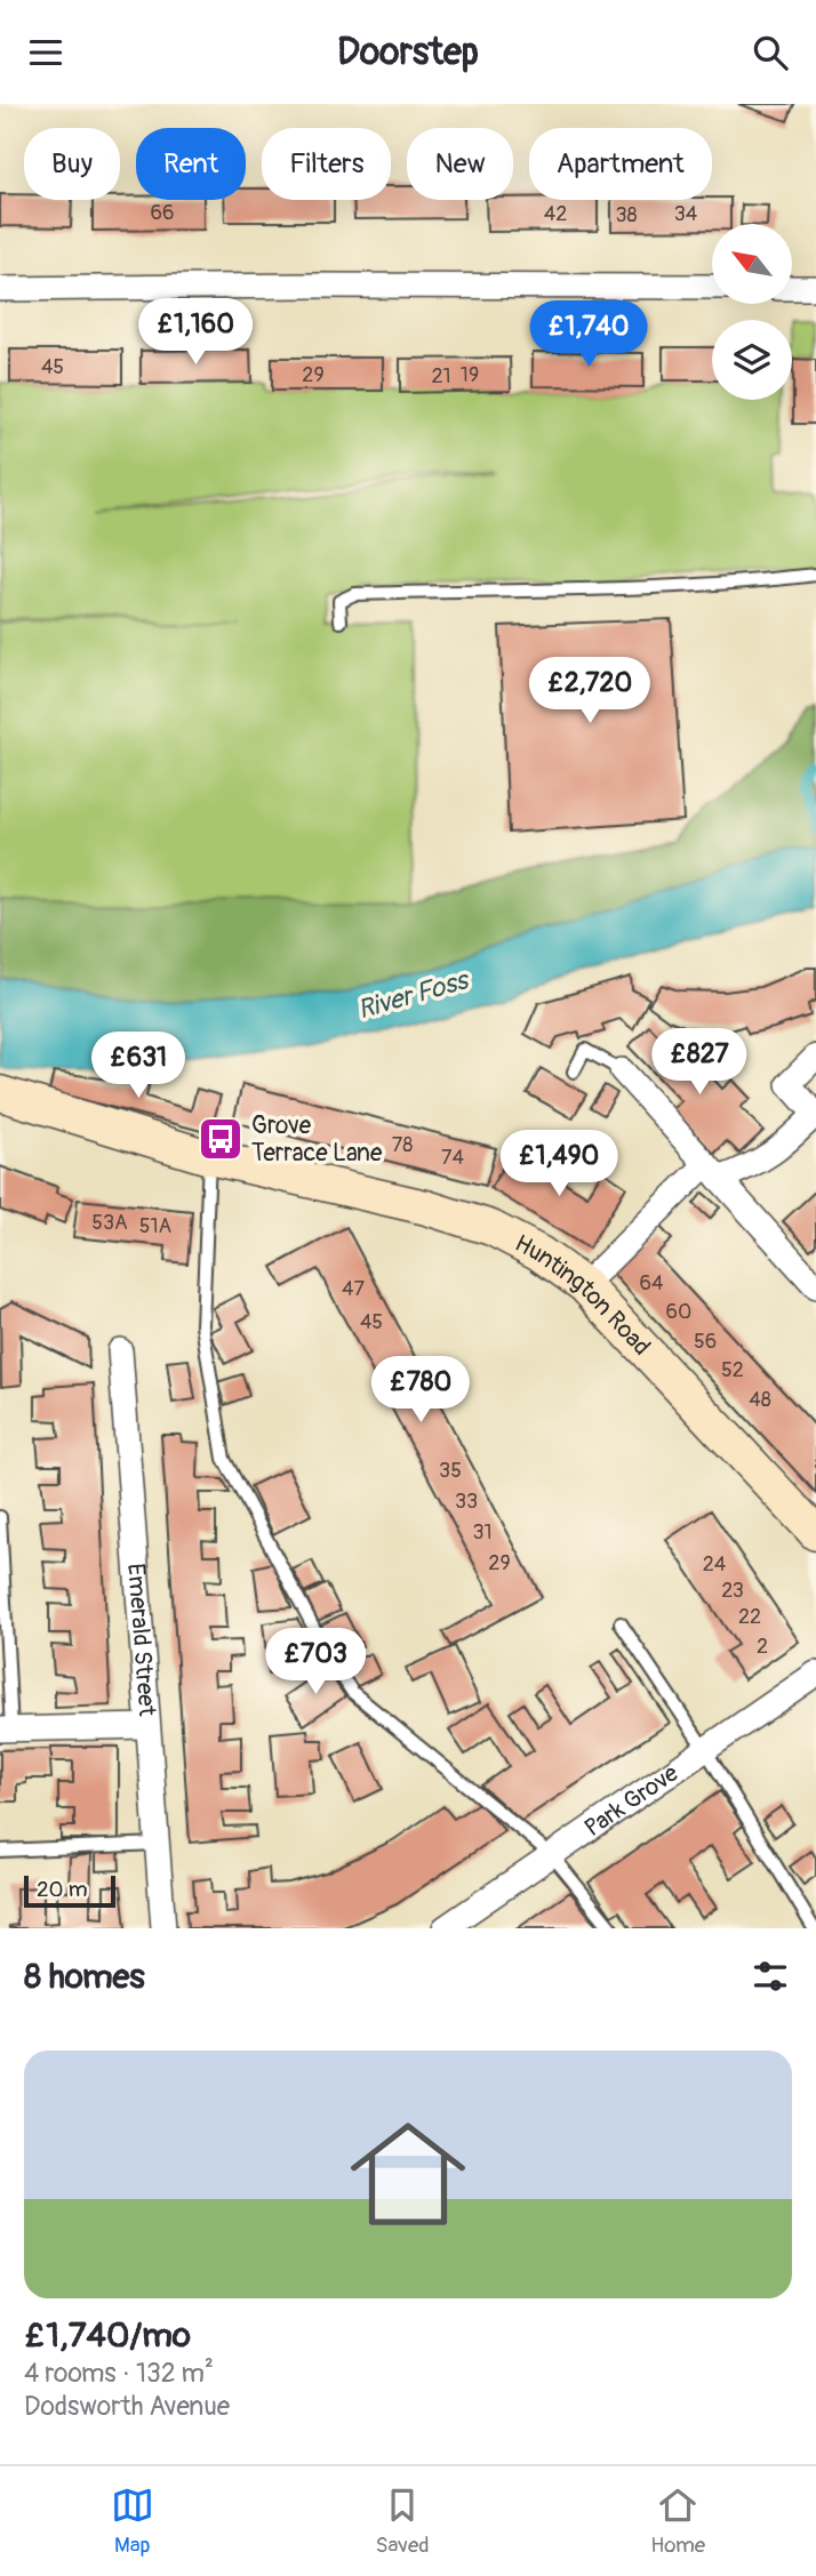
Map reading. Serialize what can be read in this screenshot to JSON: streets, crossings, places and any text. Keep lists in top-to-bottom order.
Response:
{
  "streets": {
    "street": ["Huntington Road", "Emerald Street", "Park Grove"]
  },
  "water": ["River Foss"],
  "places": {
    "bus stop": ["Grove Terrace Lane"]
  },
  "house_numbers": [
    "66",
    "42",
    "34",
    "38",
    "45",
    "29",
    "19",
    "21",
    "78",
    "74",
    "53A",
    "51A",
    "64",
    "47",
    "60",
    "45",
    "56",
    "52",
    "48",
    "35",
    "33",
    "31",
    "29",
    "24",
    "23",
    "22",
    "2"
  ],
  "scale_bar": "20 m",
  "north": "top left",
  "page": {
    "header": "Doorstep",
    "chip": [
      "Buy",
      "Rent",
      "Filters",
      "New",
      "Apartment"
    ],
    "price": [
      "£1,160",
      "£1,740",
      "£2,720",
      "£827",
      "£631",
      "£1,490",
      "£780",
      "£703"
    ],
    "scale": "20 m",
    "heading": "8 homes",
    "list": [
      {
        "name": "£1,740/mo",
        "note": "4 rooms · 132 m² · Dodsworth Avenue"
      }
    ],
    "tabs": ["Map", "Saved", "Home"]
  }
}
